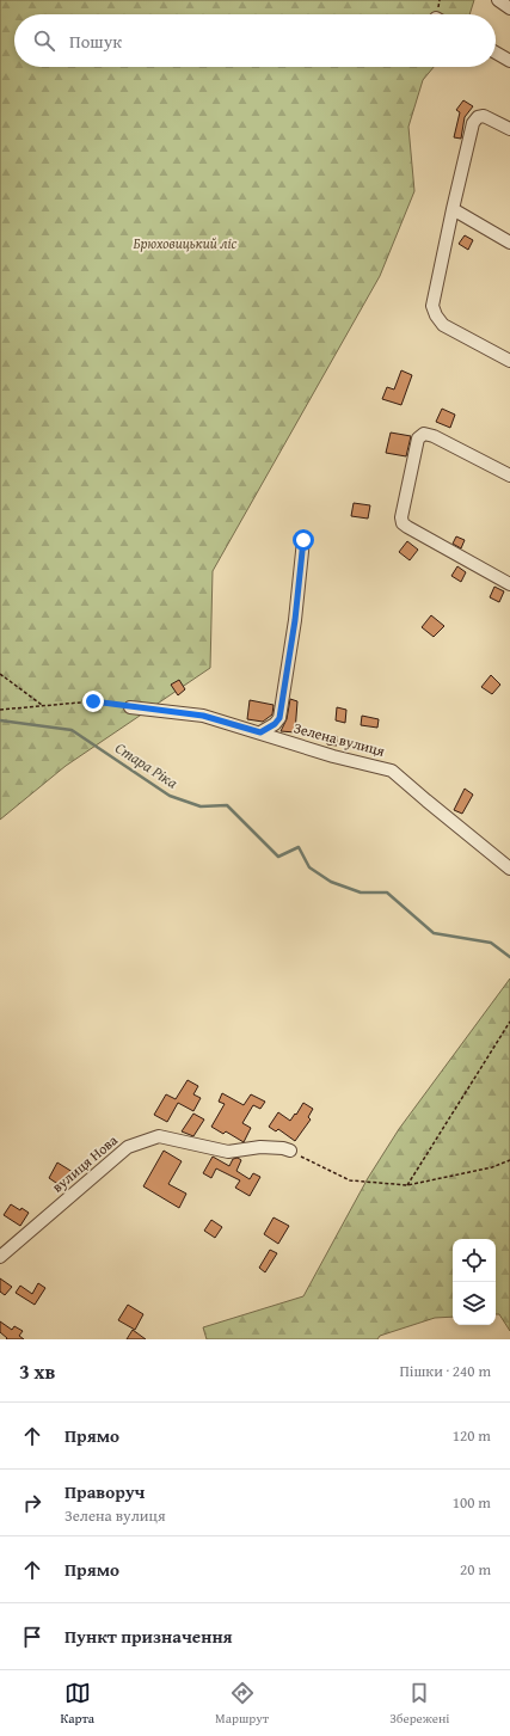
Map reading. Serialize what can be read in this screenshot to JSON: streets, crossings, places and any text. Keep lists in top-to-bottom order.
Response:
{
  "streets": {
    "street": ["Зелена вулиця", "вулиця Нова"]
  },
  "water": ["Стара Ріка"],
  "parks": ["Брюховицький ліс"],
  "page": {
    "search": "Пошук",
    "heading": ["3 хв", "Пішки · 240 m"],
    "list": [
      ["Прямо", "120 m"],
      ["Праворуч", "Зелена вулиця", "100 m"],
      ["Прямо", "20 m"],
      "Пункт призначення"
    ],
    "nav": ["Карта", "Маршрут", "Збережені"]
  }
}
